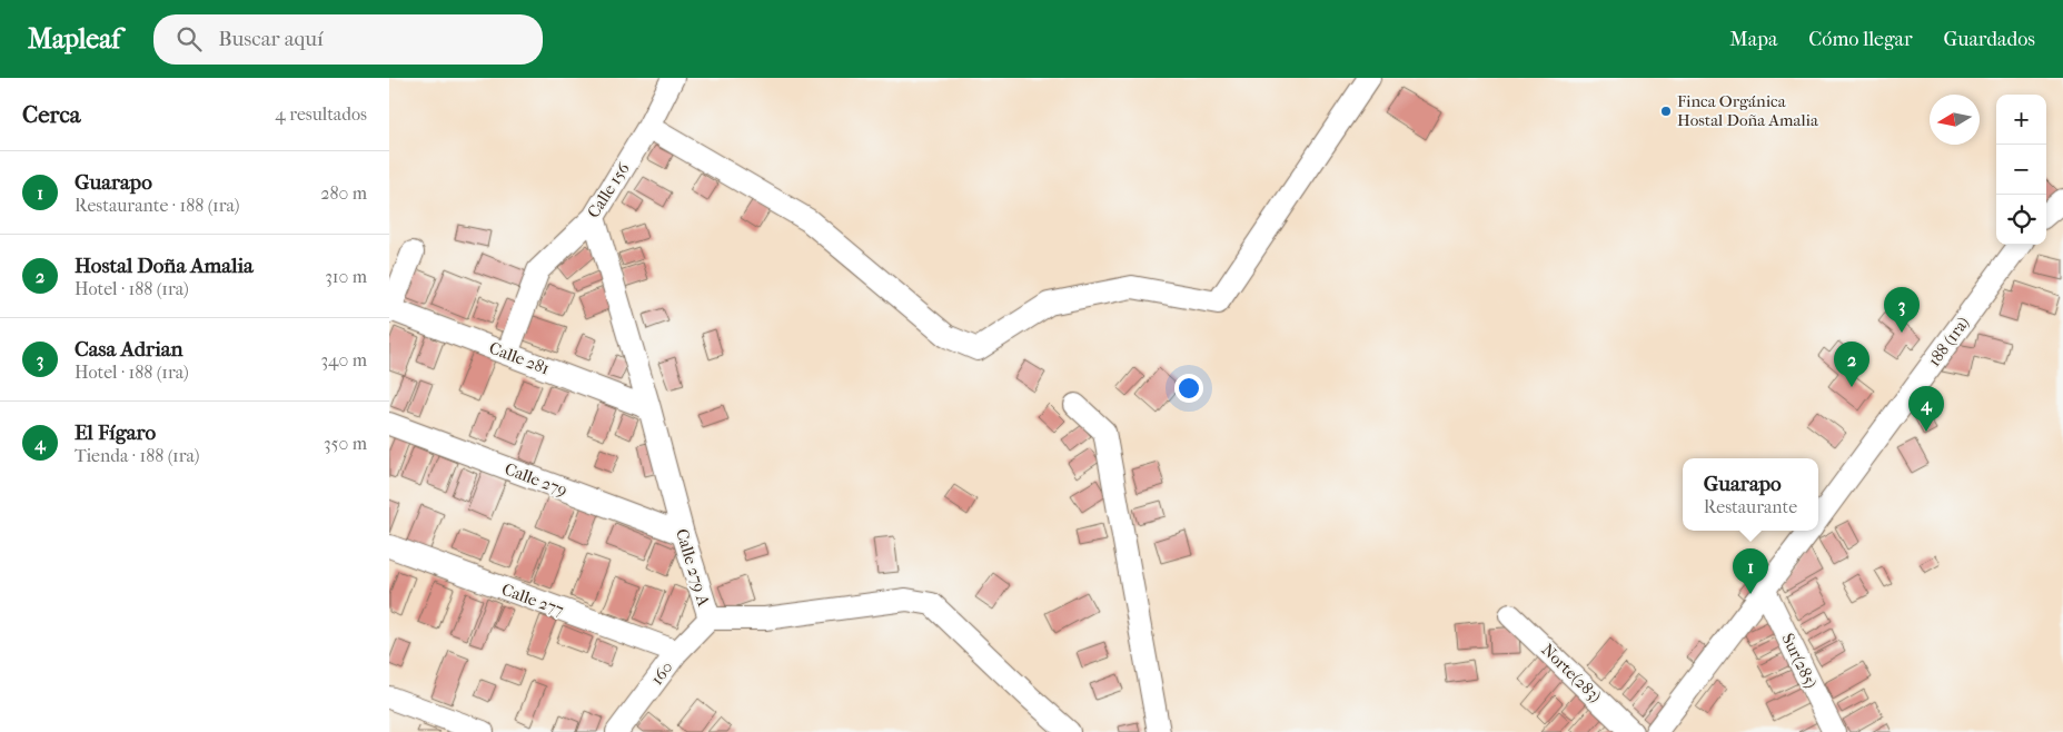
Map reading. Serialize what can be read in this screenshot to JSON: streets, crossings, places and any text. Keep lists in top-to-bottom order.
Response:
{
  "streets": {
    "street": [
      "Calle 156",
      "188 (1ra)",
      "Calle 281",
      "Calle 279",
      "Calle 279 A",
      "Calle 277",
      "Sur(285)",
      "160",
      "Norte(283)"
    ]
  },
  "crossings": [
    ["Calle 156", "Calle 281"],
    ["Calle 156", "Calle 279 A"],
    ["188 (1ra)", "Sur(285)"],
    ["Calle 281", "Calle 279 A"],
    ["Calle 279", "Calle 279 A"],
    ["Calle 279 A", "160"],
    ["Calle 277", "160"]
  ],
  "places": ["Finca Orgánica Hostal Doña Amalia"],
  "north": "left",
  "page": {
    "header": "Mapleaf",
    "search": "Buscar aquí",
    "nav": ["Mapa", "Cómo llegar", "Guardados"],
    "heading": ["Cerca", "4 resultados"],
    "map_buttons": ["+", "−"],
    "list": [
      {
        "mark": "1",
        "name": "Guarapo",
        "note": "Restaurante · 188 (1ra)",
        "value": "280 m"
      },
      {
        "mark": "2",
        "name": "Hostal Doña Amalia",
        "note": "Hotel · 188 (1ra)",
        "value": "310 m"
      },
      {
        "mark": "3",
        "name": "Casa Adrian",
        "note": "Hotel · 188 (1ra)",
        "value": "340 m"
      },
      {
        "mark": "4",
        "name": "El Fígaro",
        "note": "Tienda · 188 (1ra)",
        "value": "350 m"
      }
    ],
    "pins": [
      "3",
      "2",
      "4",
      "1"
    ],
    "popup": ["Guarapo", "Restaurante"]
  }
}
